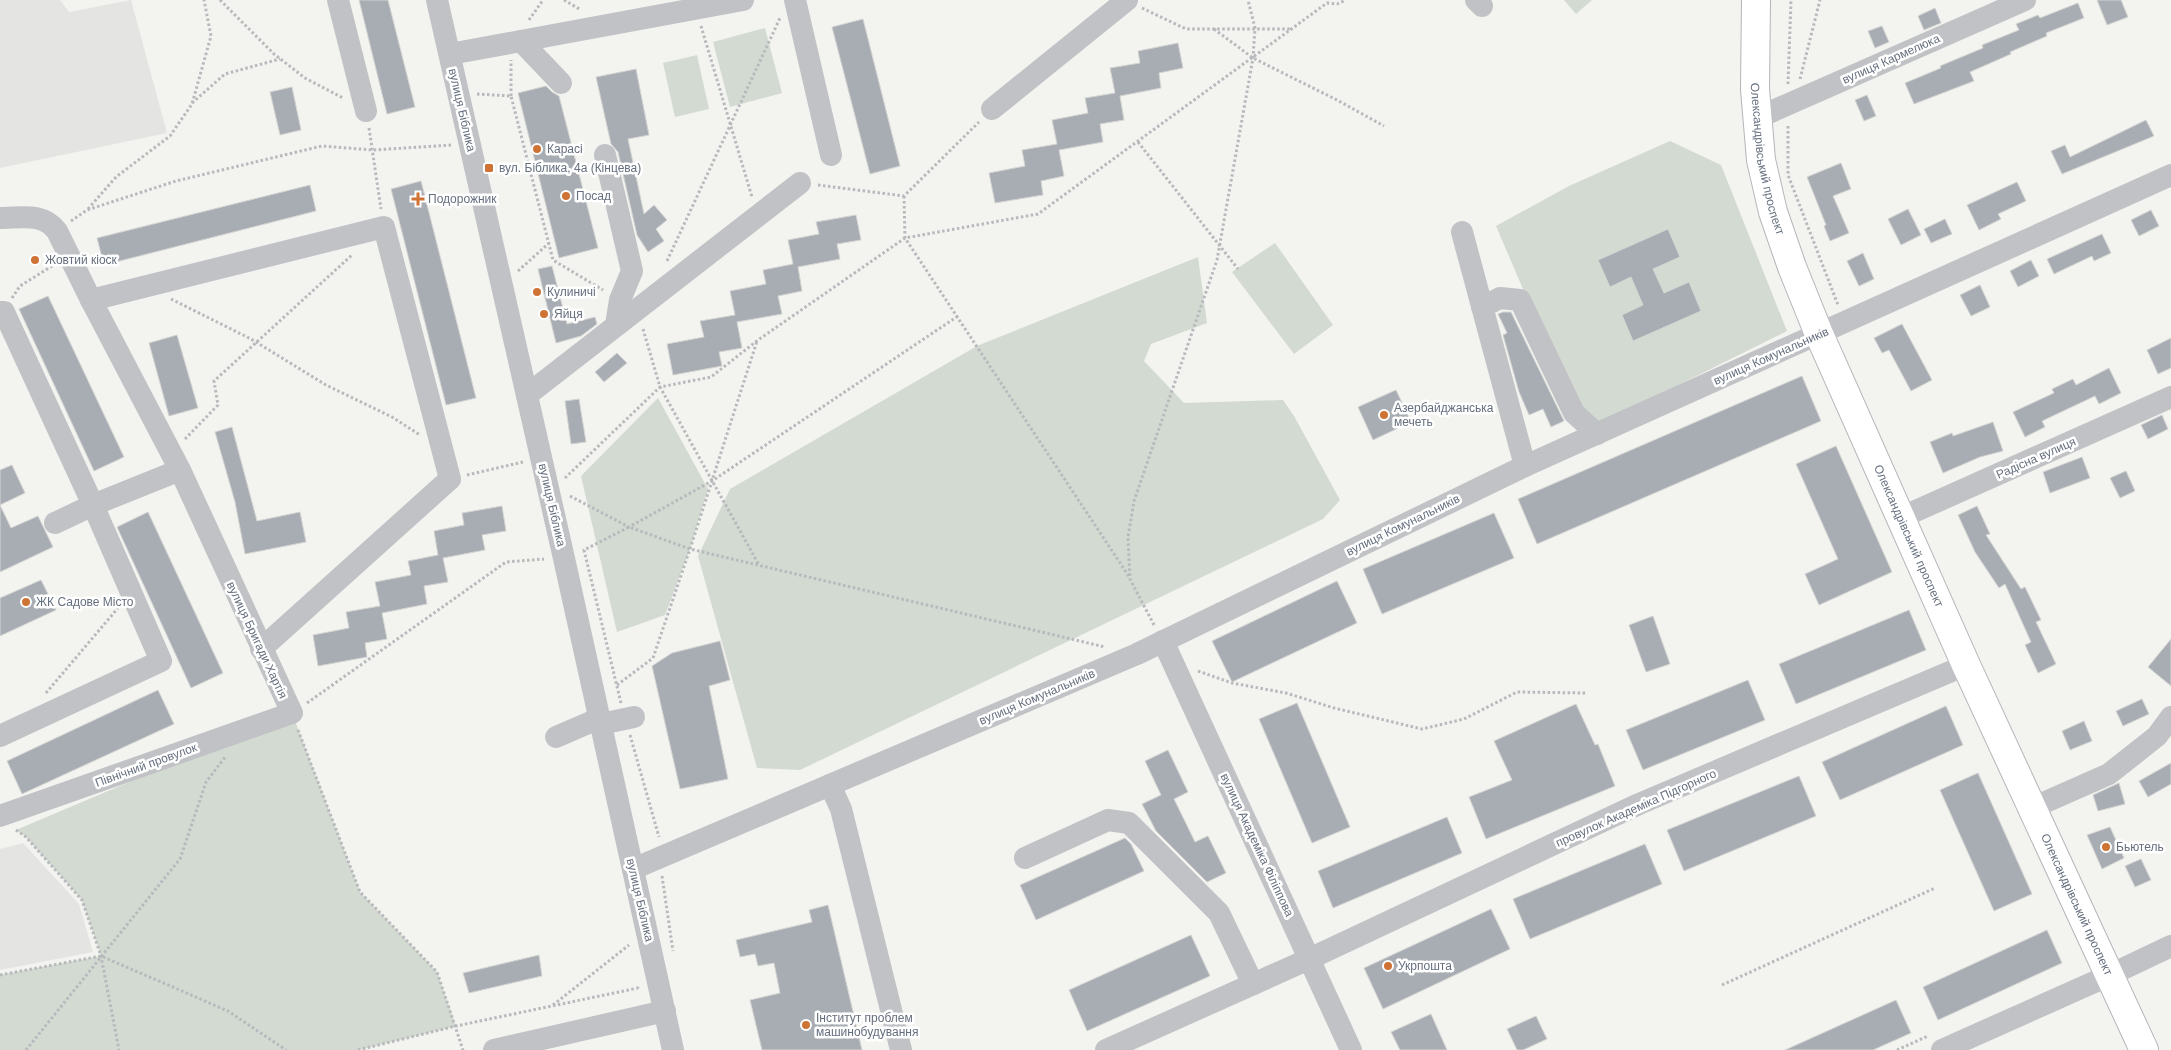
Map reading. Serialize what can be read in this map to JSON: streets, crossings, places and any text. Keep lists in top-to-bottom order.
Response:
{
  "streets": {
    "main road": ["Олександрівський проспект"],
    "street": [
      "вулиця Кармелюка",
      "вулиця Біблика",
      "вулиця Комунальників",
      "Радісна вулиця",
      "вулиця Бригади Хартія",
      "Північний провулок",
      "провулок Академіка Підгорного",
      "вулиця Академіка Філіппова"
    ]
  },
  "crossings": [
    ["вулиця Кармелюка", "Олександрівський проспект"],
    ["вулиця Біблика", "вулиця Комунальників"],
    ["Олександрівський проспект", "вулиця Комунальників"],
    ["Олександрівський проспект", "Радісна вулиця"],
    ["Олександрівський проспект", "провулок Академіка Підгорного"],
    ["вулиця Комунальників", "вулиця Академіка Філіппова"],
    ["вулиця Бригади Хартія", "Північний провулок"],
    ["провулок Академіка Підгорного", "вулиця Академіка Філіппова"]
  ],
  "places": {
    "other": [
      "Карасі",
      "Посад",
      "Жовтий кіоск",
      "Кулиничі",
      "Яйця",
      "Азербайджанська мечеть",
      "ЖК Садове Місто",
      "Бьютель",
      "Укрпошта",
      "Інститут проблем машинобудування"
    ],
    "transit": ["вул. Біблика, 4а (Кінцева)"],
    "health": ["Подорожник"]
  }
}
